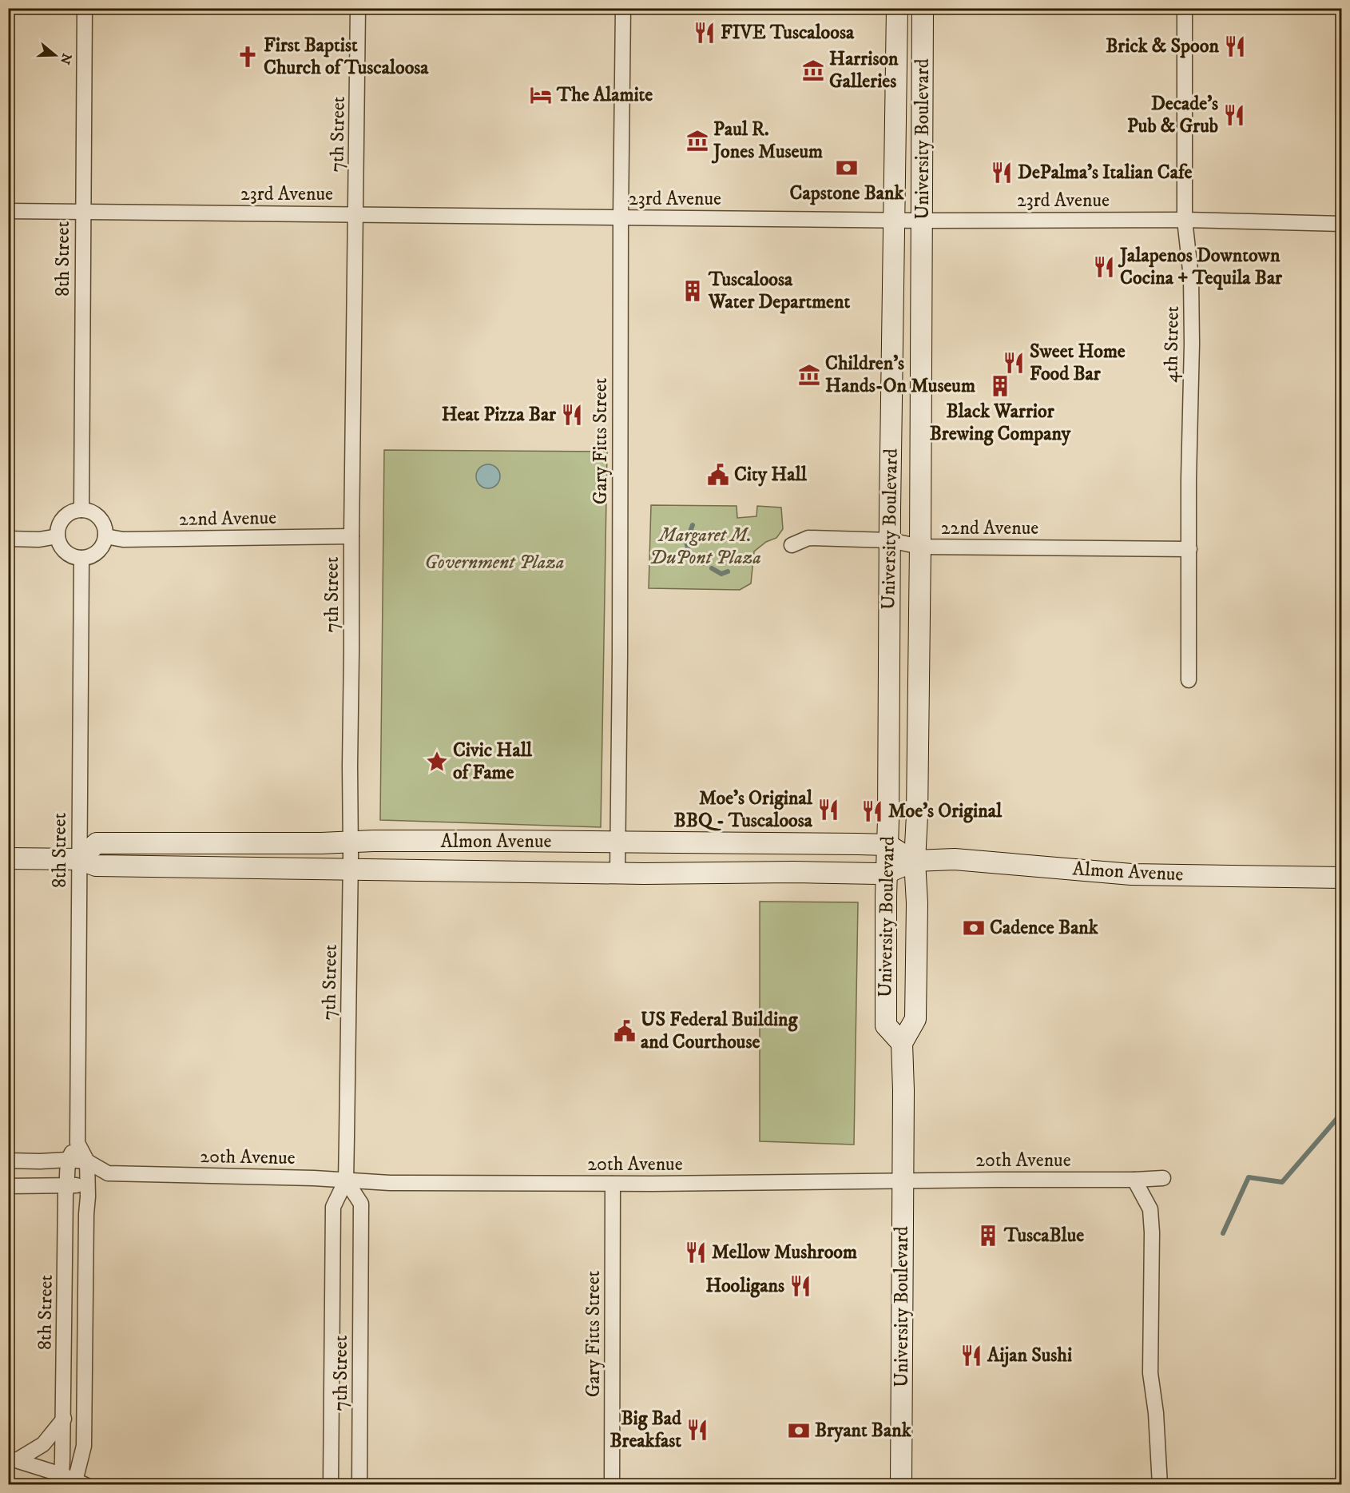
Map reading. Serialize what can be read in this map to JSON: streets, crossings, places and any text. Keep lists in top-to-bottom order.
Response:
{
  "streets": {
    "main road": ["University Boulevard", "Almon Avenue"],
    "street": [
      "7th Street",
      "23rd Avenue",
      "8th Street",
      "4th Street",
      "Gary Fitts Street",
      "22nd Avenue",
      "20th Avenue"
    ]
  },
  "crossings": [
    ["7th Street", "23rd Avenue"],
    ["7th Street", "22nd Avenue"],
    ["7th Street", "Almon Avenue"],
    ["7th Street", "20th Avenue"],
    ["University Boulevard", "23rd Avenue"],
    ["University Boulevard", "22nd Avenue"],
    ["University Boulevard", "Almon Avenue"],
    ["University Boulevard", "20th Avenue"],
    ["23rd Avenue", "8th Street"],
    ["23rd Avenue", "4th Street"],
    ["23rd Avenue", "Gary Fitts Street"],
    ["8th Street", "22nd Avenue"],
    ["8th Street", "Almon Avenue"],
    ["8th Street", "20th Avenue"],
    ["4th Street", "22nd Avenue"],
    ["Gary Fitts Street", "Almon Avenue"],
    ["Gary Fitts Street", "20th Avenue"]
  ],
  "parks": ["Margaret M. DuPont Plaza", "Government Plaza"],
  "places": {
    "restaurant": [
      "FIVE Tuscaloosa",
      "Brick & Spoon",
      "Decade's Pub & Grub",
      "DePalma's Italian Cafe",
      "Jalapenos Downtown Cocina + Tequila Bar",
      "Sweet Home Food Bar",
      "Heat Pizza Bar",
      "Moe's Original BBQ - Tuscaloosa",
      "Moe's Original",
      "Mellow Mushroom",
      "Hooligans",
      "Aijan Sushi",
      "Big Bad Breakfast"
    ],
    "church": ["First Baptist Church of Tuscaloosa"],
    "museum": ["Harrison Galleries", "Paul R. Jones Museum", "Children's Hands-On Museum"],
    "hotel": ["The Alamite"],
    "bank": ["Capstone Bank", "Cadence Bank", "Bryant Bank"],
    "building": ["Tuscaloosa Water Department", "Black Warrior Brewing Company", "TuscaBlue"],
    "public building": ["City Hall", "US Federal Building and Courthouse"],
    "place": ["Civic Hall of Fame"]
  },
  "north": "right"
}
